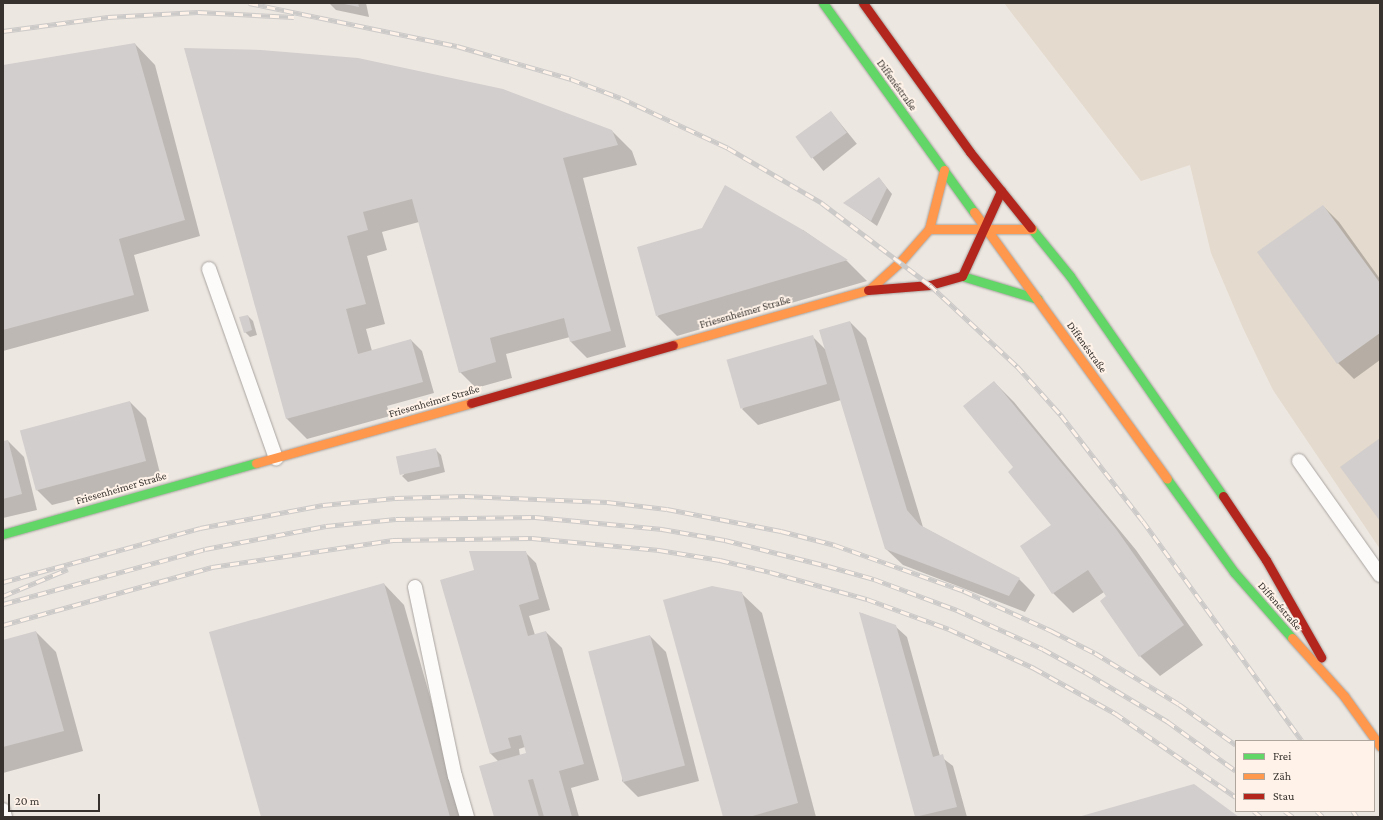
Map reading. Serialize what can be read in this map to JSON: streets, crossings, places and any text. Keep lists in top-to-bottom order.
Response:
{
  "streets": {
    "main road": ["Diffenéstraße", "Friesenheimer Straße"]
  },
  "legend": ["Frei", "Zäh", "Stau"],
  "scale_bar": "20 m"
}
